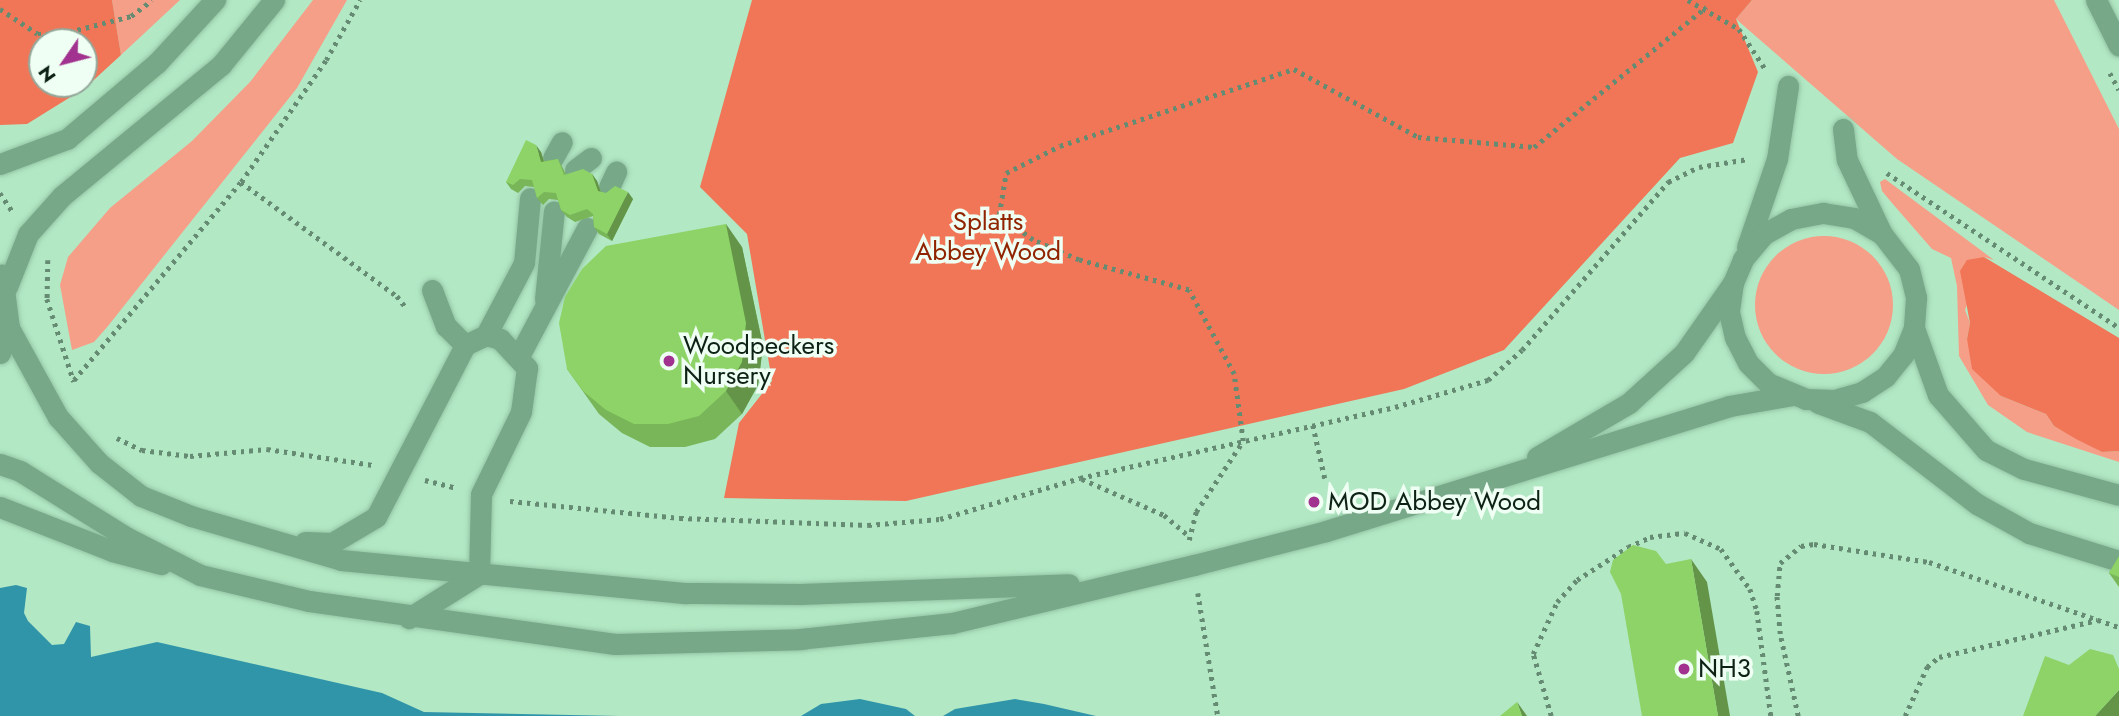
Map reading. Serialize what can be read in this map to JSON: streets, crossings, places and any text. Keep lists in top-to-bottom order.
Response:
{
  "parks": ["Splatts Abbey Wood"],
  "places": ["Woodpeckers Nursery", "MOD Abbey Wood", "NH3"],
  "north": "bottom left"
}
